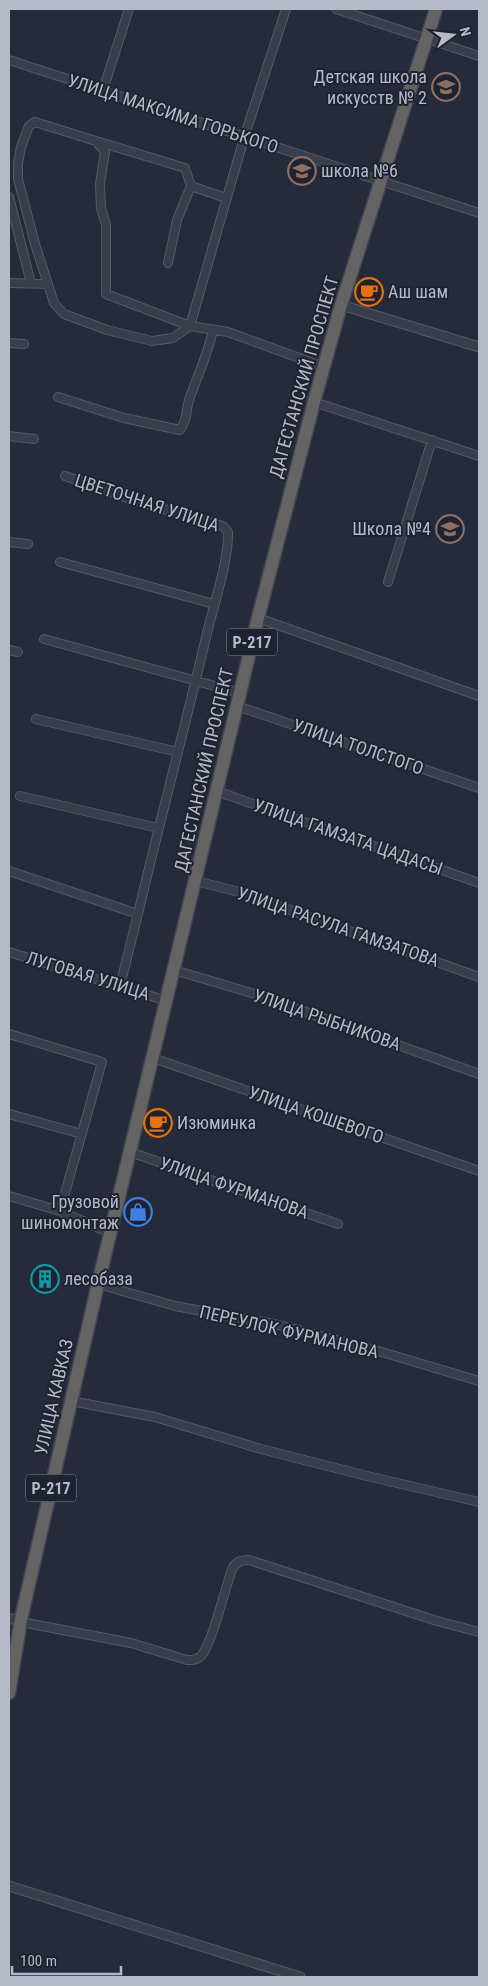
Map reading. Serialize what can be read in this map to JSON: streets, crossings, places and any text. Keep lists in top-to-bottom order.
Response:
{
  "streets": {
    "highway": ["ДАГЕСТАНСКИЙ ПРОСПЕКТ", "Р-217", "УЛИЦА КАВКАЗ"],
    "street": [
      "УЛИЦА МАКСИМА ГОРЬКОГО",
      "ЦВЕТОЧНАЯ УЛИЦА",
      "УЛИЦА ТОЛСТОГО",
      "УЛИЦА ГАМЗАТА ЦАДАСЫ",
      "УЛИЦА РАСУЛА ГАМЗАТОВА",
      "ЛУГОВАЯ УЛИЦА",
      "УЛИЦА РЫБНИКОВА",
      "УЛИЦА КОШЕВОГО",
      "УЛИЦА ФУРМАНОВА",
      "ПЕРЕУЛОК ФУРМАНОВА"
    ]
  },
  "crossings": [
    ["УЛИЦА МАКСИМА ГОРЬКОГО", "ДАГЕСТАНСКИЙ ПРОСПЕКТ"],
    ["ДАГЕСТАНСКИЙ ПРОСПЕКТ", "УЛИЦА ТОЛСТОГО"],
    ["ДАГЕСТАНСКИЙ ПРОСПЕКТ", "УЛИЦА ГАМЗАТА ЦАДАСЫ"],
    ["ДАГЕСТАНСКИЙ ПРОСПЕКТ", "УЛИЦА РАСУЛА ГАМЗАТОВА"],
    ["ДАГЕСТАНСКИЙ ПРОСПЕКТ", "ЛУГОВАЯ УЛИЦА"],
    ["ДАГЕСТАНСКИЙ ПРОСПЕКТ", "УЛИЦА РЫБНИКОВА"],
    ["ДАГЕСТАНСКИЙ ПРОСПЕКТ", "УЛИЦА КОШЕВОГО"],
    ["ДАГЕСТАНСКИЙ ПРОСПЕКТ", "УЛИЦА ФУРМАНОВА"],
    ["ДАГЕСТАНСКИЙ ПРОСПЕКТ", "ПЕРЕУЛОК ФУРМАНОВА"],
    ["ДАГЕСТАНСКИЙ ПРОСПЕКТ", "УЛИЦА КАВКАЗ"],
    ["ПЕРЕУЛОК ФУРМАНОВА", "УЛИЦА КАВКАЗ"]
  ],
  "places": {
    "school or university": ["Детская школа искусств № 2", "школа №6", "Школа №4"],
    "cafe": ["Аш шам", "Изюминка"],
    "shop": ["Грузовой шиномонтаж"],
    "building": ["лесобаза"]
  },
  "scale_bar": "100 m",
  "north": "right"
}
